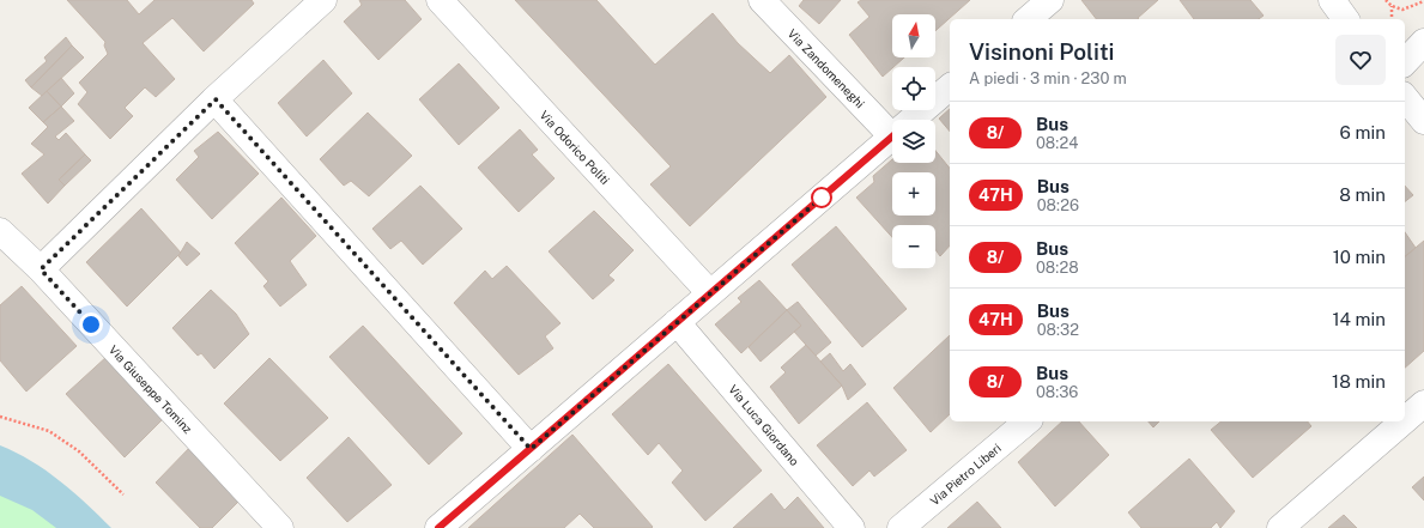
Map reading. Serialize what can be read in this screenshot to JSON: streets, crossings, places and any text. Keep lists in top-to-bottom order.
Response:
{
  "streets": {
    "street": [
      "Via Zandomeneghi",
      "Via Odorico Politi",
      "Via Giuseppe Tominz",
      "Via Luca Giordano",
      "Via Pietro Liberi"
    ]
  },
  "lines": ["bus line 8/"],
  "north": "top",
  "page": {
    "map_buttons": ["+", "−"],
    "heading": ["Visinoni Politi", "A piedi · 3 min · 230 m"],
    "list": [
      {
        "mark": "8/",
        "name": "Bus",
        "note": "08:24",
        "value": "6 min"
      },
      {
        "mark": "47H",
        "name": "Bus",
        "note": "08:26",
        "value": "8 min"
      },
      {
        "mark": "8/",
        "name": "Bus",
        "note": "08:28",
        "value": "10 min"
      },
      {
        "mark": "47H",
        "name": "Bus",
        "note": "08:32",
        "value": "14 min"
      },
      {
        "mark": "8/",
        "name": "Bus",
        "note": "08:36",
        "value": "18 min"
      }
    ]
  }
}
